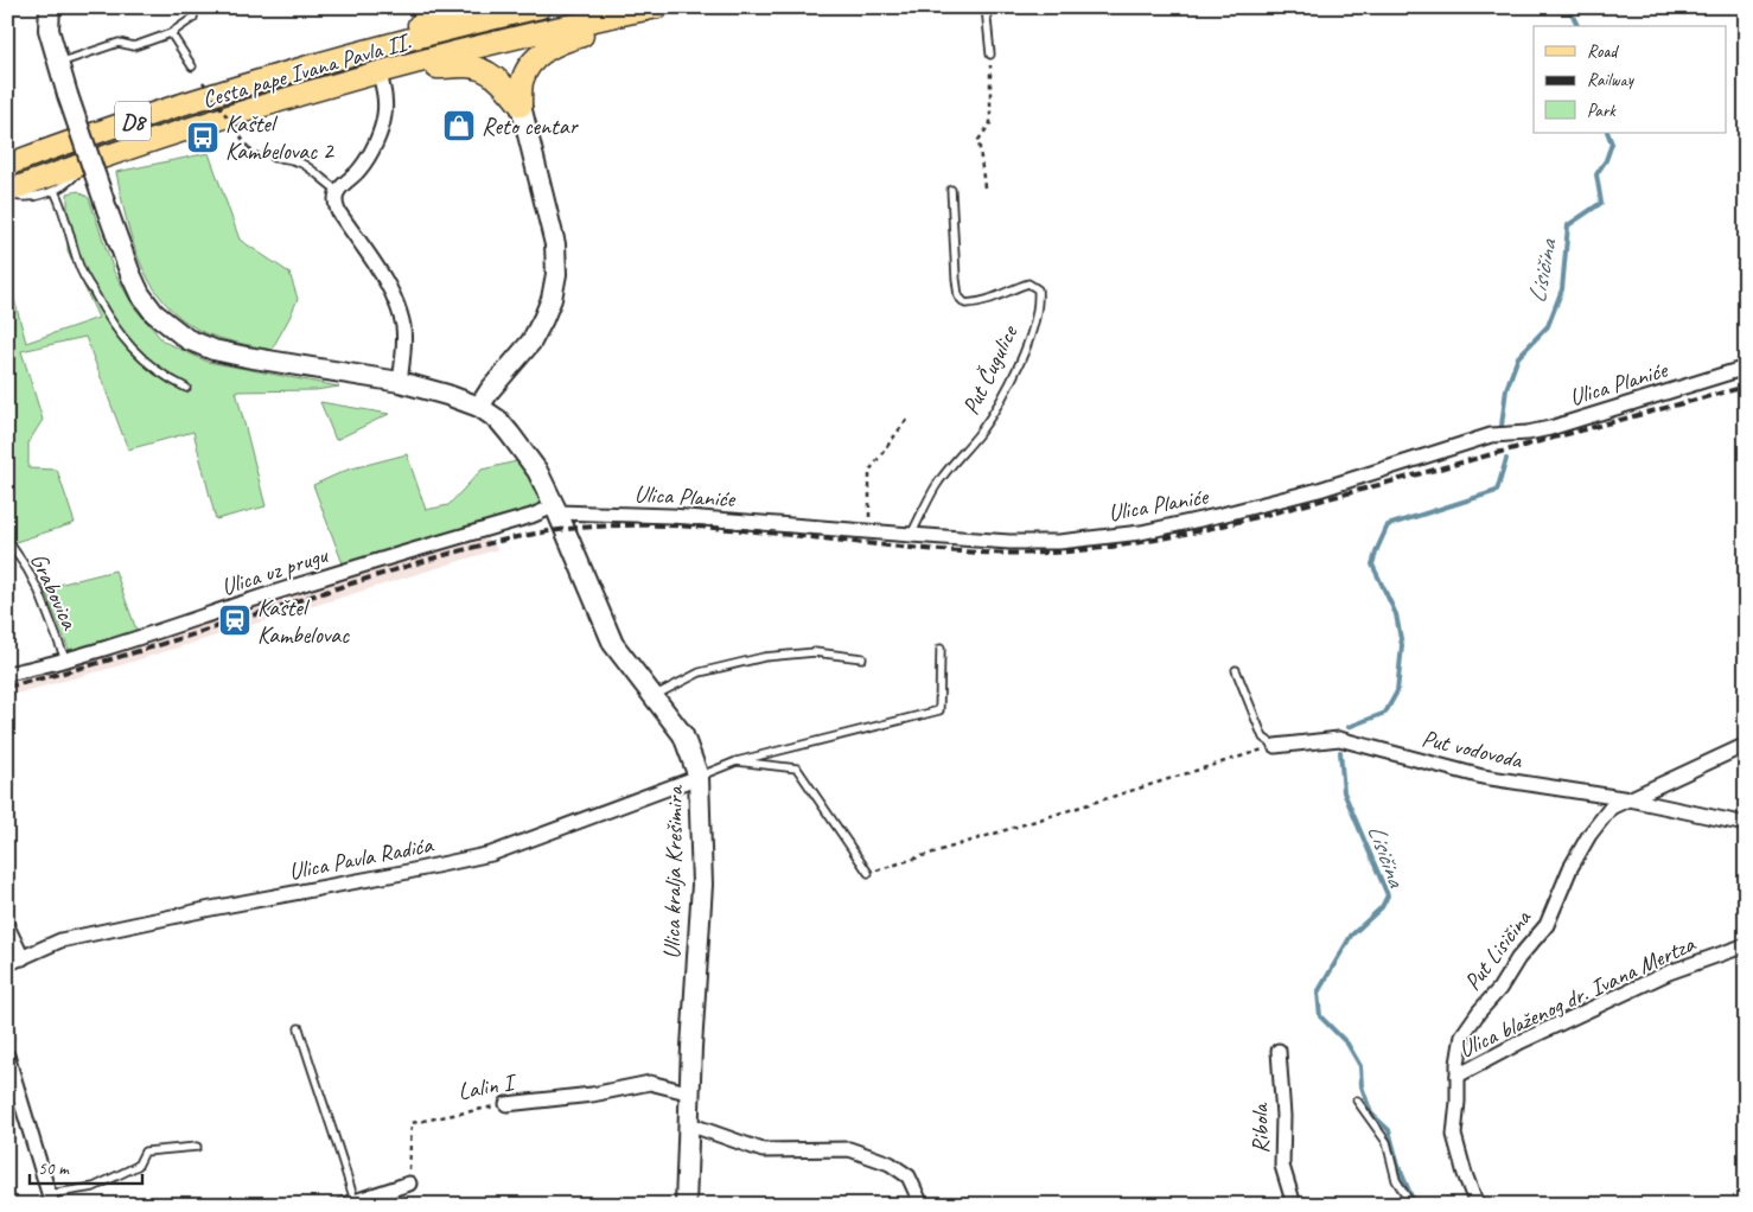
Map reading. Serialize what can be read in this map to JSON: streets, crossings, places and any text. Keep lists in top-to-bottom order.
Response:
{
  "streets": {
    "main road": ["Cesta pape Ivana Pavla II.", "D8"],
    "street": [
      "Ulica Planiće",
      "Ulica uz prugu",
      "Put vodovoda",
      "Ulica Pavla Radića",
      "Ulica kralja Krešimira",
      "Put Lisičina",
      "Ulica blaženog dr. Ivana Mertza",
      "Lalin I",
      "Ribola"
    ],
    "lane": ["Put Čugulice", "Grabovica"]
  },
  "crossings": [
    ["Put Čugulice", "Ulica Planiće"],
    ["Ulica Planiće", "Ulica uz prugu"],
    ["Ulica Planiće", "Ulica kralja Krešimira"],
    ["Ulica uz prugu", "Grabovica"],
    ["Ulica uz prugu", "Ulica kralja Krešimira"],
    ["Put vodovoda", "Put Lisičina"],
    ["Ulica Pavla Radića", "Ulica kralja Krešimira"],
    ["Ulica kralja Krešimira", "Lalin I"],
    ["Put Lisičina", "Ulica blaženog dr. Ivana Mertza"]
  ],
  "water": ["Lisičina"],
  "places": {
    "shop": ["Reto centar"],
    "bus stop": ["Kaštel Kambelovac 2"],
    "station": ["Kaštel Kambelovac"]
  },
  "legend": ["Road", "Railway", "Park"],
  "scale_bar": "50 m"
}
